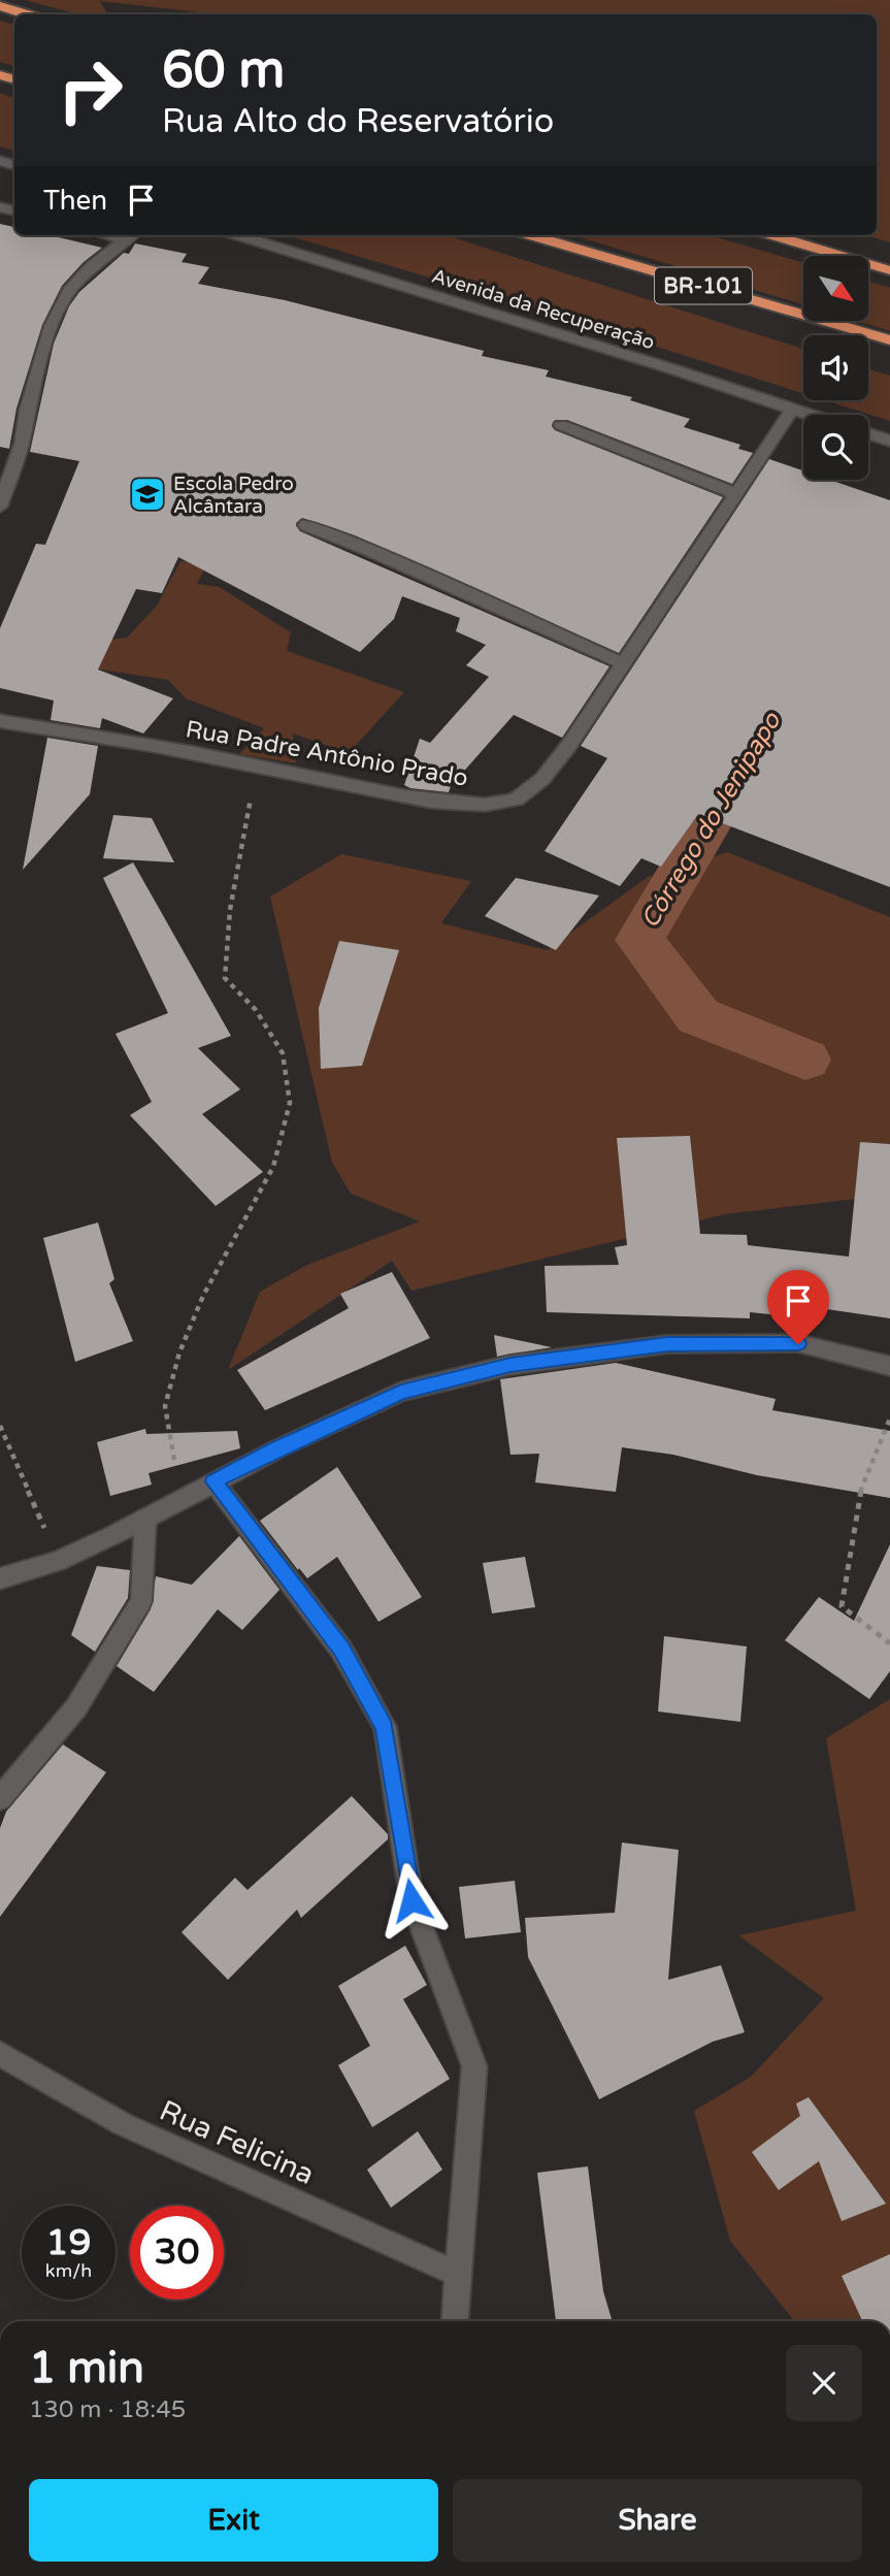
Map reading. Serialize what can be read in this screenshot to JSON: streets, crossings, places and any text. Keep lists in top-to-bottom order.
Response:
{
  "streets": {
    "highway": ["BR-101"],
    "street": ["Avenida da Recuperação", "Rua Padre Antônio Prado", "Rua Felicina"]
  },
  "crossings": [
    ["Avenida da Recuperação", "Rua Padre Antônio Prado"]
  ],
  "water": ["Córrego do Jenipapo"],
  "places": {
    "school or university": ["Escola Pedro Alcântara"]
  },
  "north": "bottom right",
  "page": {
    "turn": ["60 m", "Rua Alto do Reservatório"],
    "then": "Then",
    "speed": "19 km/h",
    "limit": "30",
    "heading": ["1 min", "130 m · 18:45"],
    "buttons": ["Exit", "Share"]
  }
}
